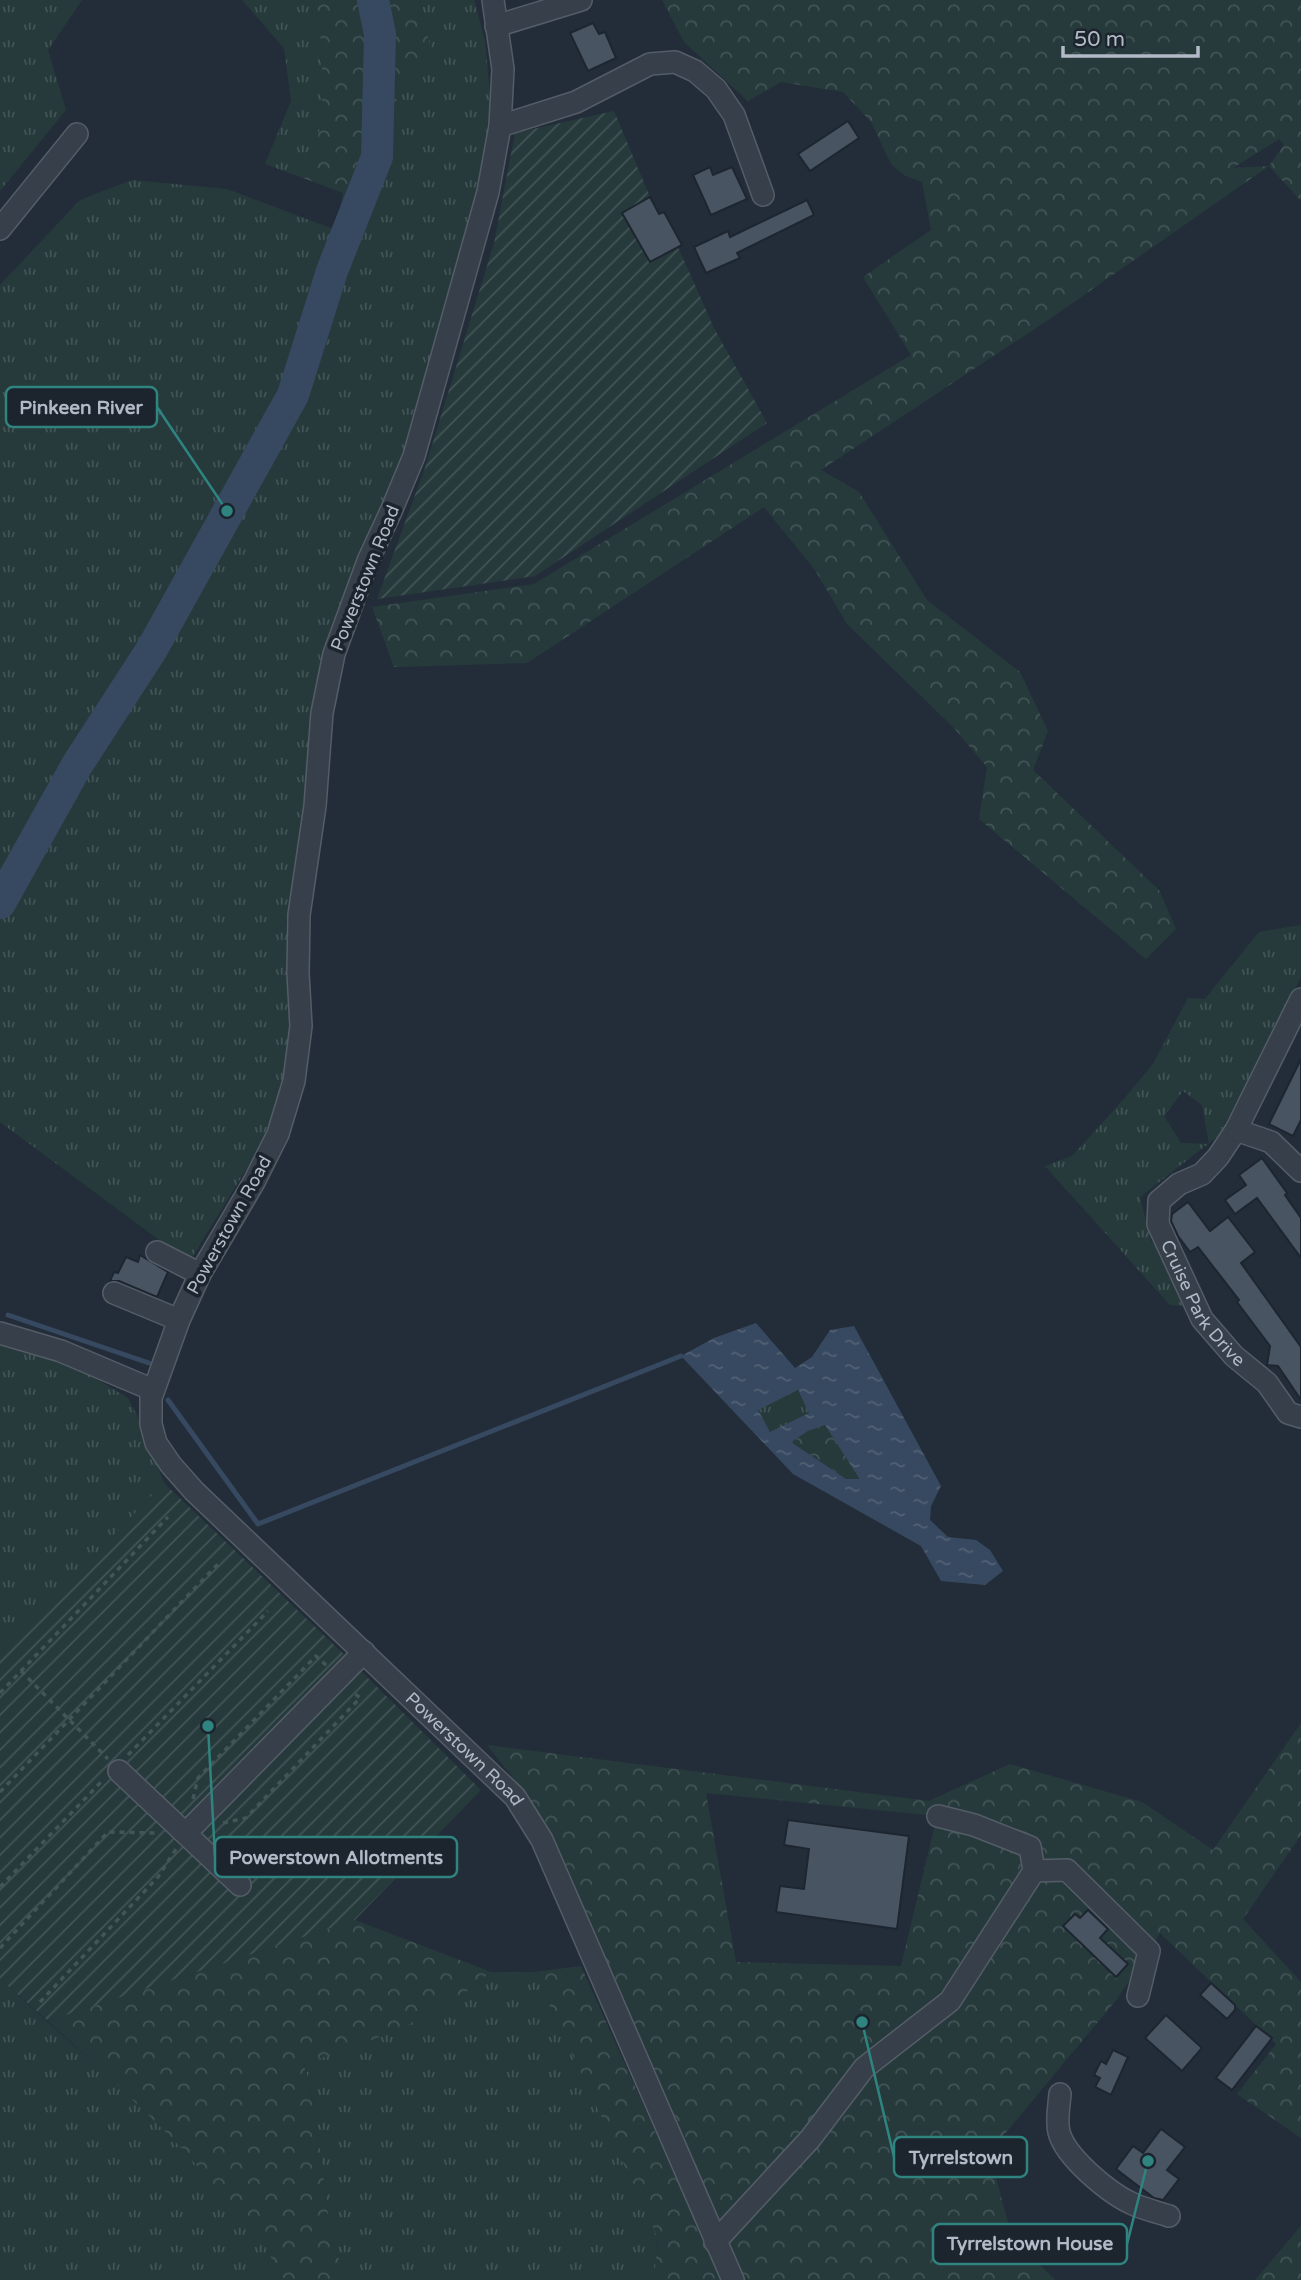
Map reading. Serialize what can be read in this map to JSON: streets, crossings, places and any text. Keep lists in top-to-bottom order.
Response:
{
  "streets": {
    "street": ["Powerstown Road", "Cruise Park Drive"]
  },
  "places": [
    "Pinkeen River",
    "Powerstown Allotments",
    "Tyrrelstown",
    "Tyrrelstown House"
  ],
  "scale_bar": "50 m"
}
